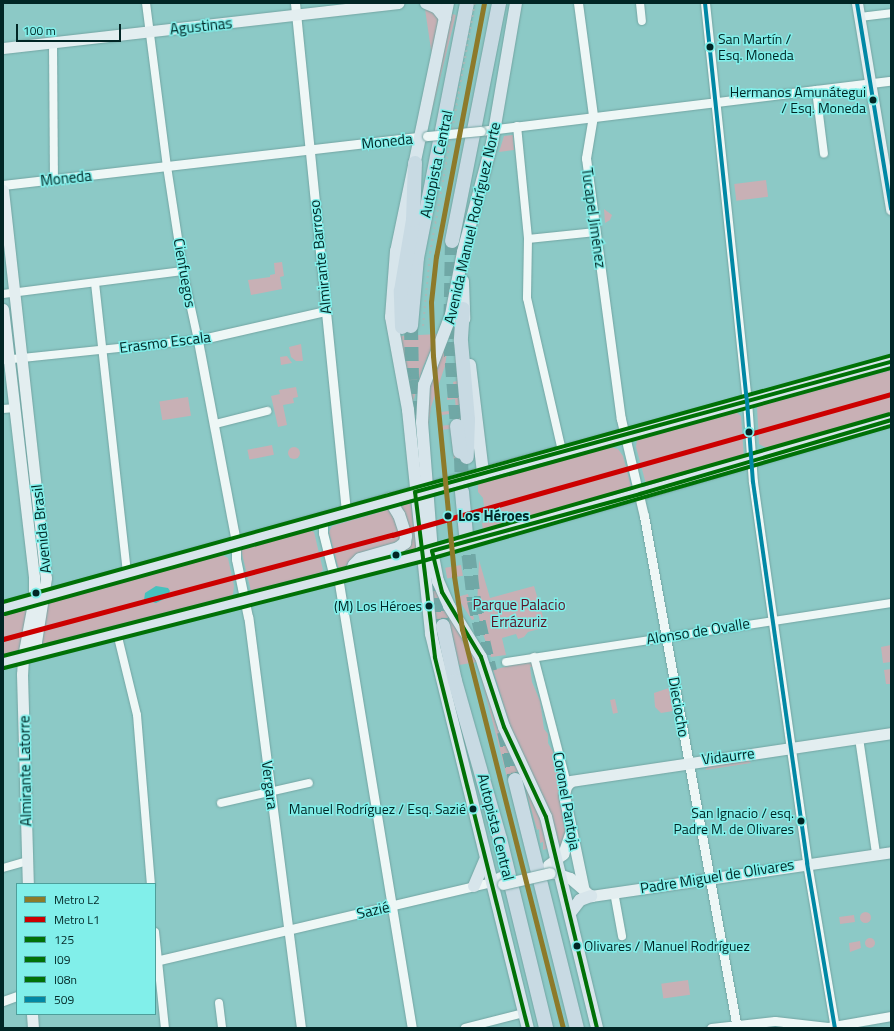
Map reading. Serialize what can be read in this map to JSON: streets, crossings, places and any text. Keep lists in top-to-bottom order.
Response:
{
  "streets": {
    "highway": ["Autopista Central"],
    "main road": [
      "Agustinas",
      "Avenida Manuel Rodríguez Norte",
      "Avenida Brasil",
      "Vidaurre",
      "Almirante Latorre",
      "Coronel Pantoja",
      "Padre Miguel de Olivares",
      "Sazié"
    ],
    "street": [
      "Moneda",
      "Tucapel Jiménez",
      "Almirante Barroso",
      "Cienfuegos",
      "Erasmo Escala",
      "Alonso de Ovalle",
      "Dieciocho",
      "Vergara"
    ]
  },
  "crossings": [
    ["Agustinas", "Almirante Barroso"],
    ["Agustinas", "Cienfuegos"],
    ["Moneda", "Tucapel Jiménez"],
    ["Moneda", "Avenida Manuel Rodríguez Norte"],
    ["Moneda", "Almirante Barroso"],
    ["Moneda", "Cienfuegos"],
    ["Tucapel Jiménez", "Dieciocho"],
    ["Almirante Barroso", "Erasmo Escala"],
    ["Cienfuegos", "Erasmo Escala"],
    ["Cienfuegos", "Vergara"],
    ["Erasmo Escala", "Avenida Brasil"],
    ["Avenida Brasil", "Almirante Latorre"],
    ["Alonso de Ovalle", "Dieciocho"],
    ["Alonso de Ovalle", "Coronel Pantoja"],
    ["Dieciocho", "Vidaurre"],
    ["Dieciocho", "Padre Miguel de Olivares"],
    ["Vidaurre", "Coronel Pantoja"],
    ["Vergara", "Sazié"],
    ["Coronel Pantoja", "Padre Miguel de Olivares"]
  ],
  "parks": ["Parque Palacio Errázuriz"],
  "places": [
    "San Martín / Esq. Moneda",
    "Hermanos Amunátegui / Esq. Moneda",
    "Los Héroes",
    "(M) Los Héroes",
    "Manuel Rodríguez / Esq. Sazié",
    "San Ignacio / esq. Padre M. de Olivares",
    "Olivares / Manuel Rodríguez"
  ],
  "lines": [
    "metro line L2",
    "transit line 509",
    "transit line I08n",
    "transit line 125",
    "transit line I09",
    "metro line L1"
  ],
  "legend": [
    "Metro L2",
    "Metro L1",
    "125",
    "I09",
    "I08n",
    "509"
  ],
  "scale_bar": "100 m"
}
